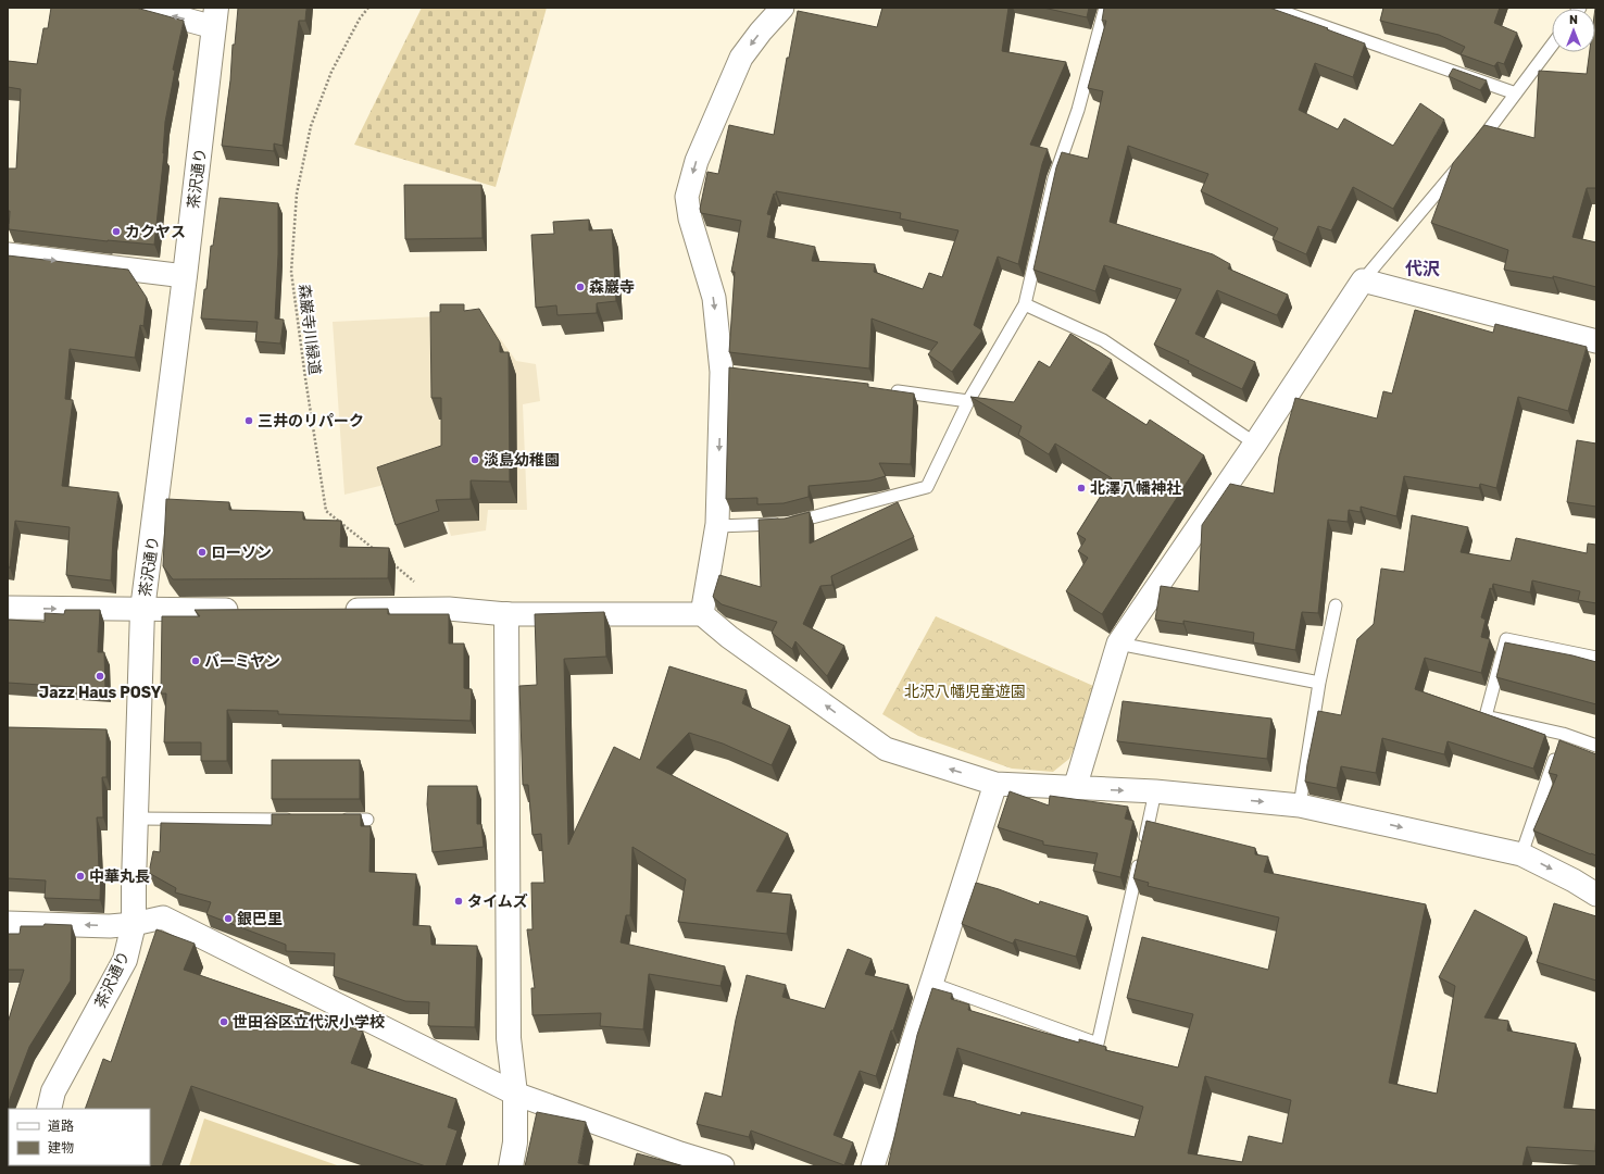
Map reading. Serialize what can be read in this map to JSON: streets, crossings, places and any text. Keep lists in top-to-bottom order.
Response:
{
  "streets": {
    "street": ["茶沢通り"],
    "path": ["森巌寺川緑道"]
  },
  "districts": ["代沢"],
  "parks": ["北沢八幡児童遊園"],
  "places": [
    "カクヤス",
    "森巖寺",
    "三井のリパーク",
    "淡島幼稚園",
    "北澤八幡神社",
    "ローソン",
    "バーミヤン",
    "Jazz Haus POSY",
    "中華丸長",
    "タイムズ",
    "銀巴里",
    "世田谷区立代沢小学校"
  ],
  "legend": ["道路", "建物"],
  "north": "top"
}
